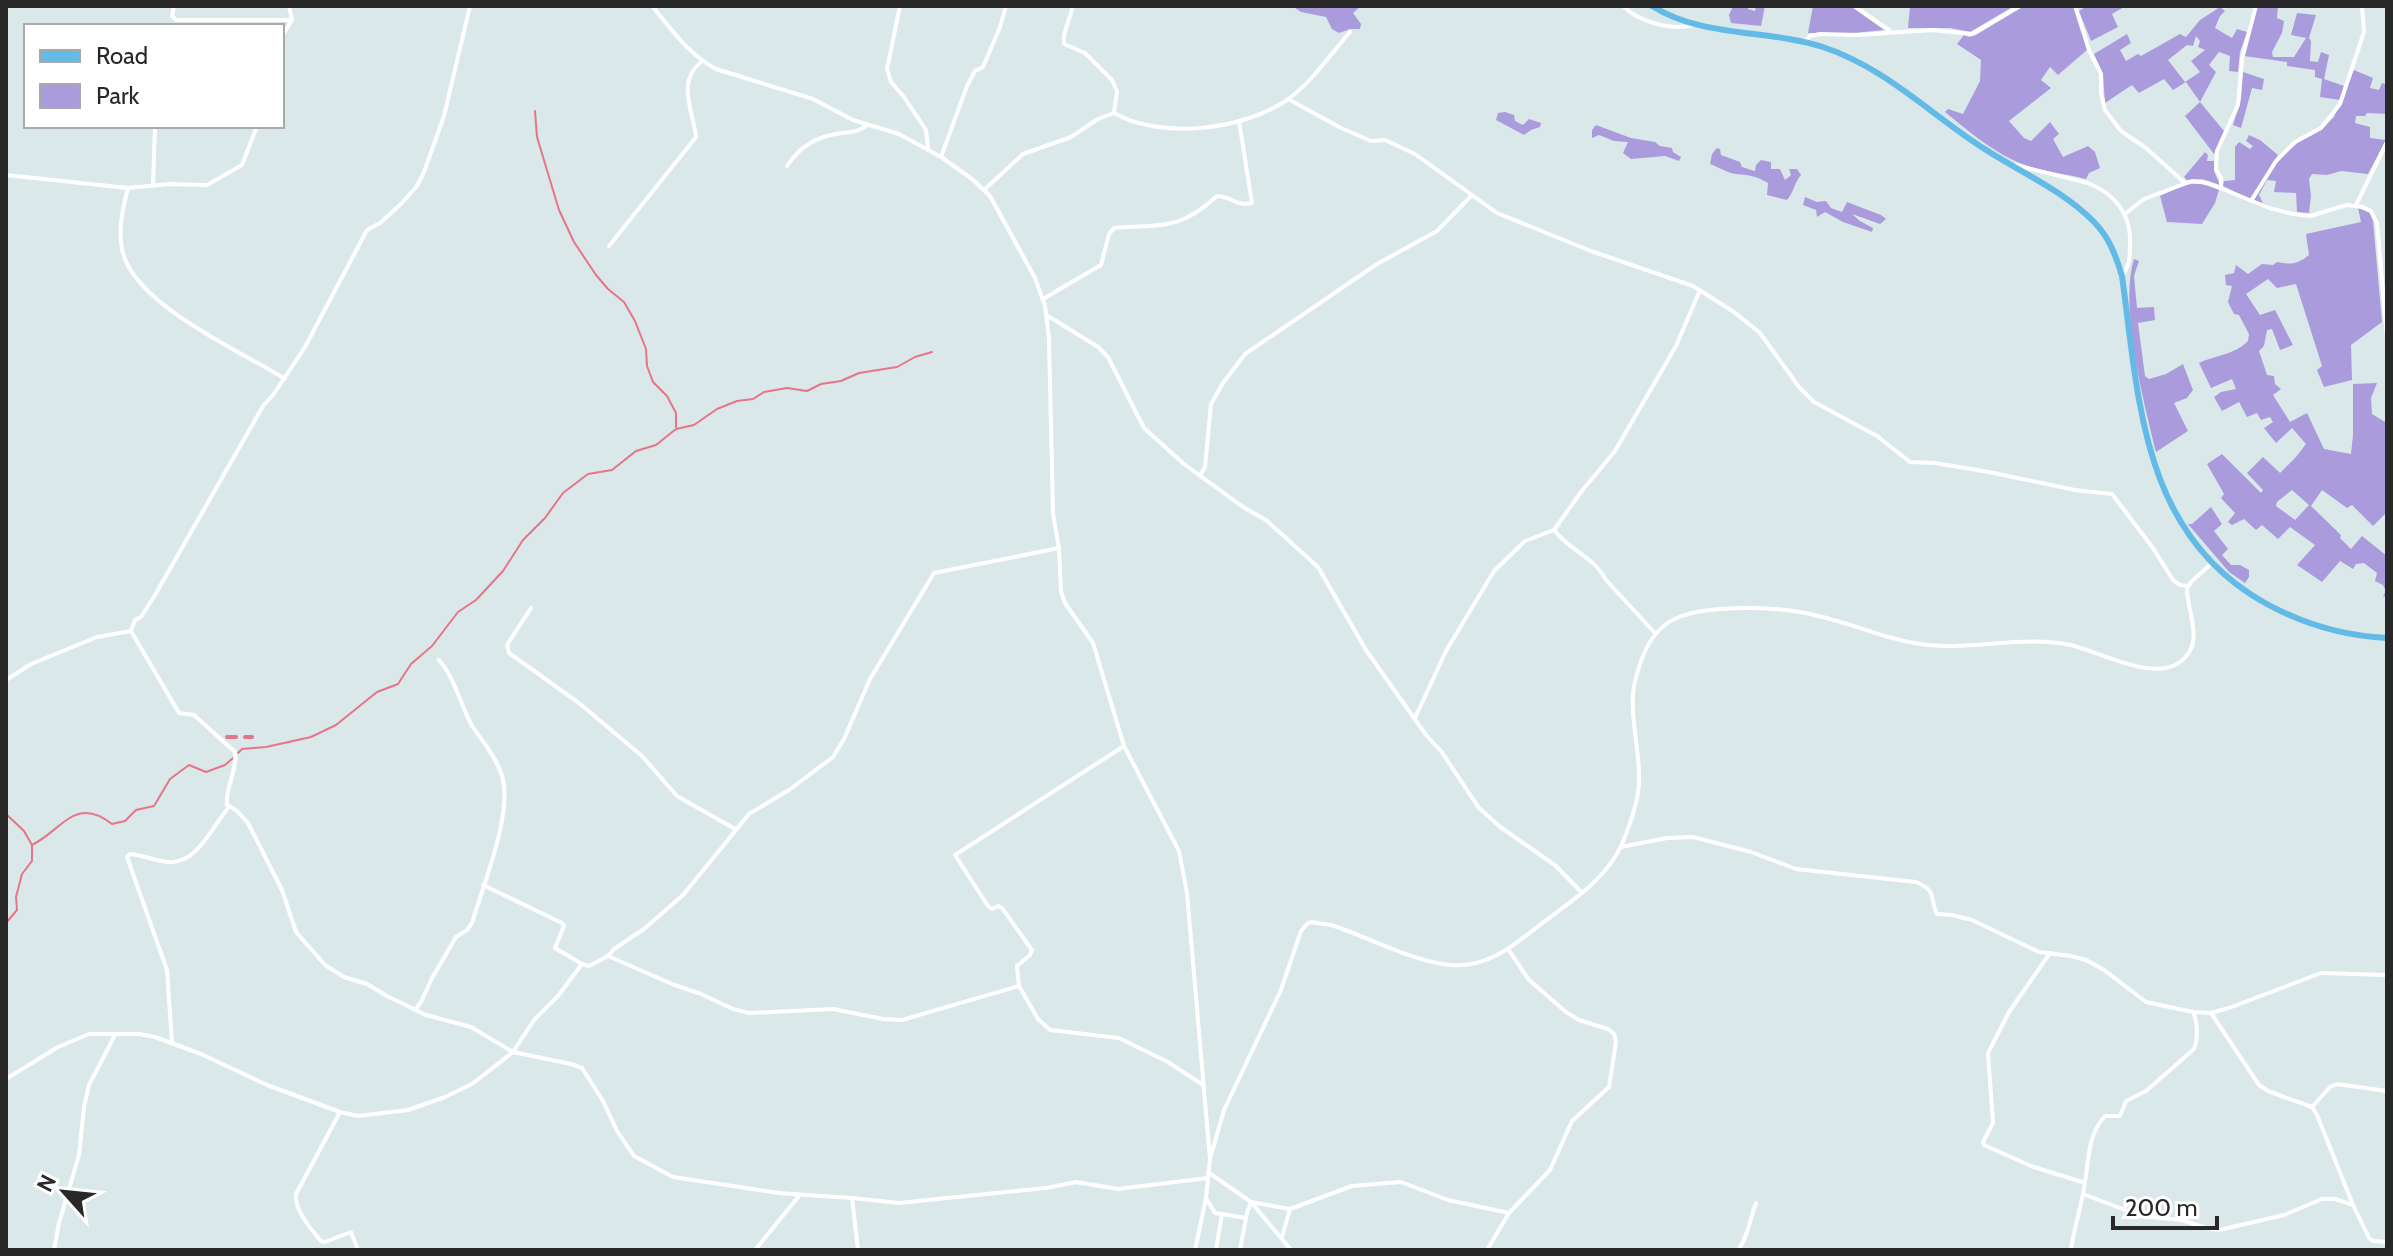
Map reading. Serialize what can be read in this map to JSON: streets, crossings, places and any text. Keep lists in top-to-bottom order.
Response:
{
  "legend": ["Road", "Park"],
  "scale_bar": "200 m",
  "north": "top left"
}
